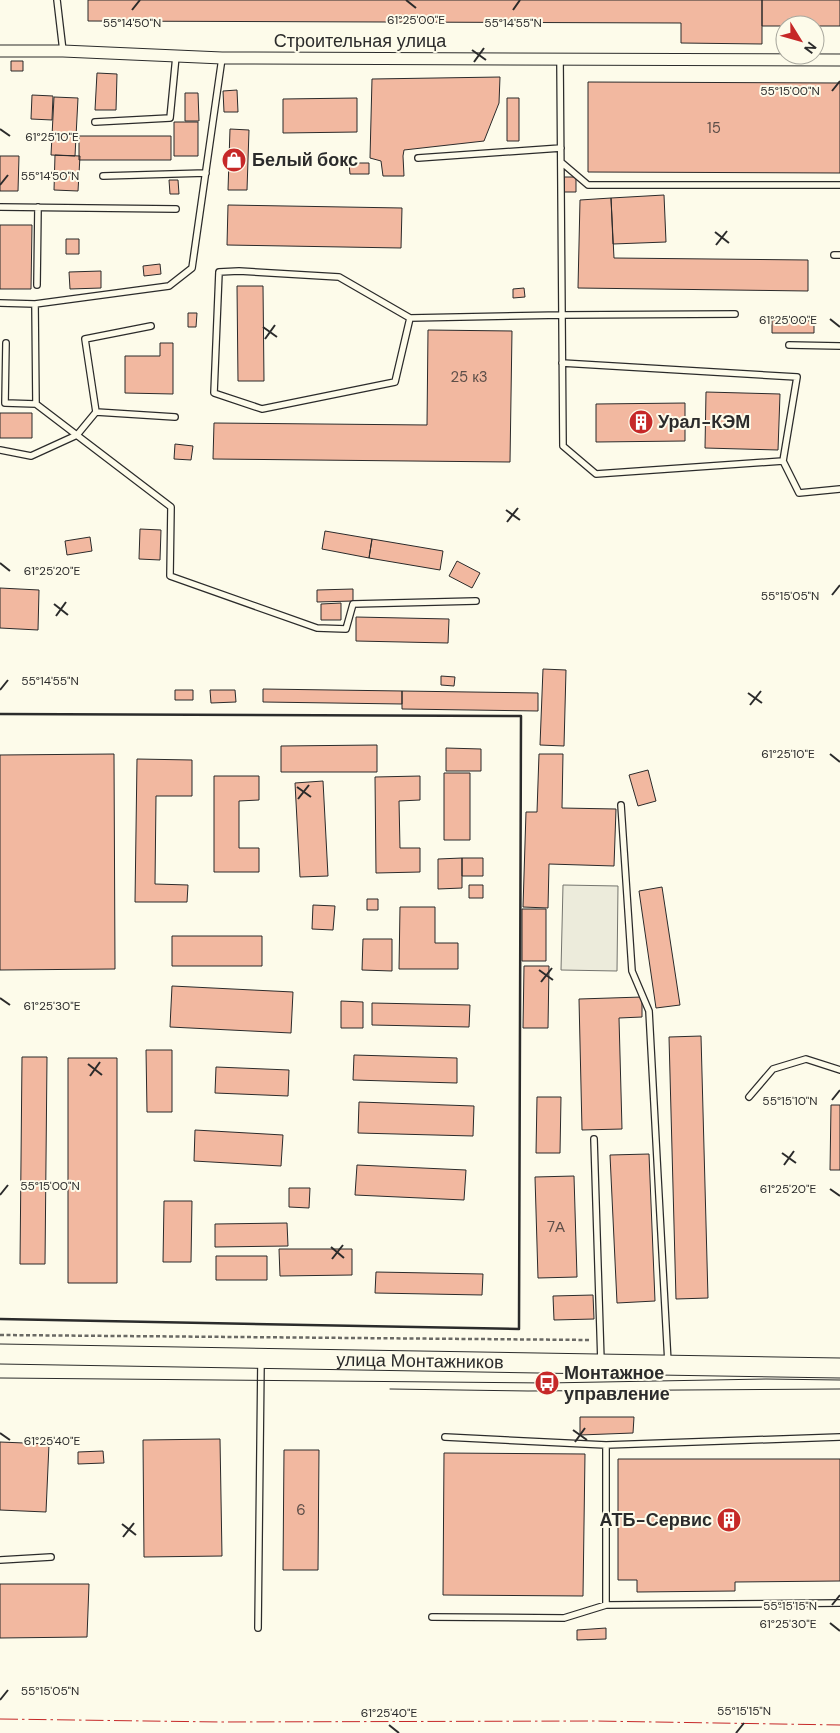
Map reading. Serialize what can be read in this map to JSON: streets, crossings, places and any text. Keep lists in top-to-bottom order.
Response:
{
  "streets": {
    "main road": ["улица Монтажников"],
    "street": ["Строительная улица"]
  },
  "places": {
    "shop": ["Белый бокс"],
    "building": ["Урал-КЭМ", "АТБ-Сервис"],
    "bus stop": ["Монтажное управление"]
  },
  "house_numbers": [
    "15",
    "25 к3",
    "7А",
    "6"
  ],
  "north": "bottom right",
  "coordinates": [
    "61°25'00\"E",
    "55°14'50\"N",
    "55°14'55\"N",
    "55°15'00\"N",
    "61°25'10\"E",
    "61°25'20\"E",
    "55°15'05\"N",
    "61°25'30\"E",
    "55°15'10\"N",
    "61°25'40\"E",
    "55°15'15\"N"
  ]
}
